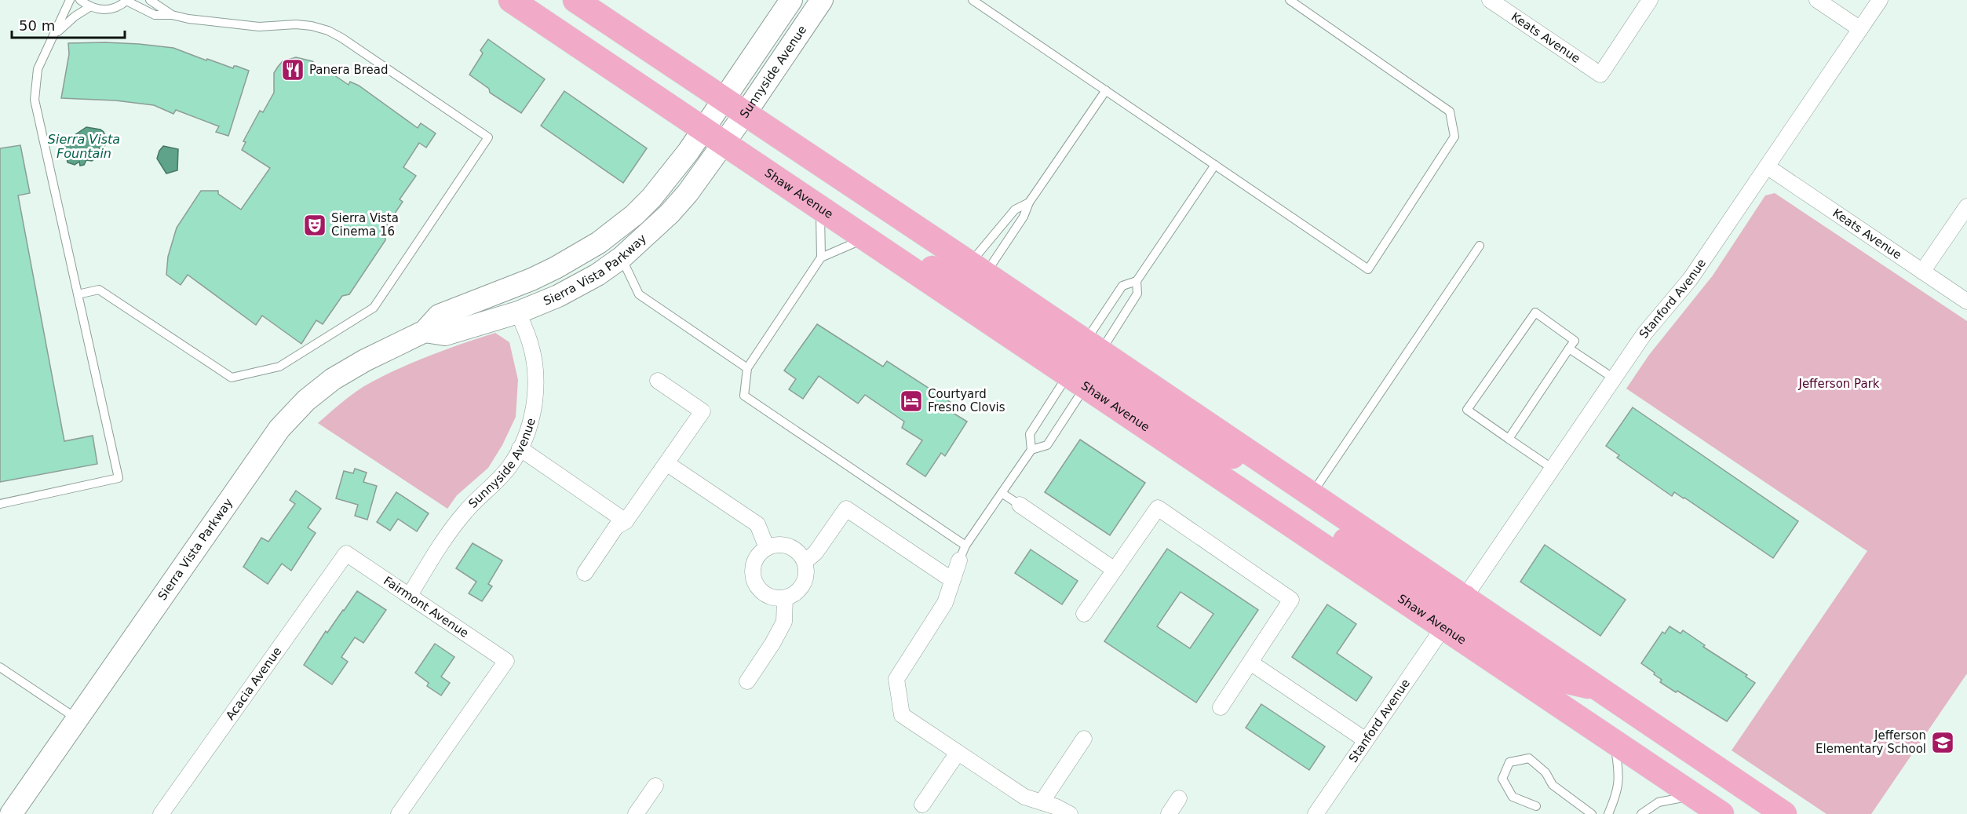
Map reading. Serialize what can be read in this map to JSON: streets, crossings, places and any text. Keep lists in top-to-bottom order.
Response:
{
  "streets": {
    "main road": ["Sunnyside Avenue", "Shaw Avenue", "Sierra Vista Parkway"],
    "street": [
      "Keats Avenue",
      "Stanford Avenue",
      "Fairmont Avenue",
      "Acacia Avenue"
    ]
  },
  "crossings": [
    ["Keats Avenue", "Stanford Avenue"],
    ["Sunnyside Avenue", "Shaw Avenue"],
    ["Sunnyside Avenue", "Sierra Vista Parkway"],
    ["Sunnyside Avenue", "Fairmont Avenue"],
    ["Shaw Avenue", "Sierra Vista Parkway"],
    ["Shaw Avenue", "Stanford Avenue"],
    ["Fairmont Avenue", "Acacia Avenue"]
  ],
  "water": ["Sierra Vista Fountain"],
  "parks": ["Jefferson Park"],
  "places": {
    "restaurant": ["Panera Bread"],
    "theatre": ["Sierra Vista Cinema 16"],
    "hotel": ["Courtyard Fresno Clovis"],
    "school or university": ["Jefferson Elementary School"]
  },
  "scale_bar": "50 m"
}
